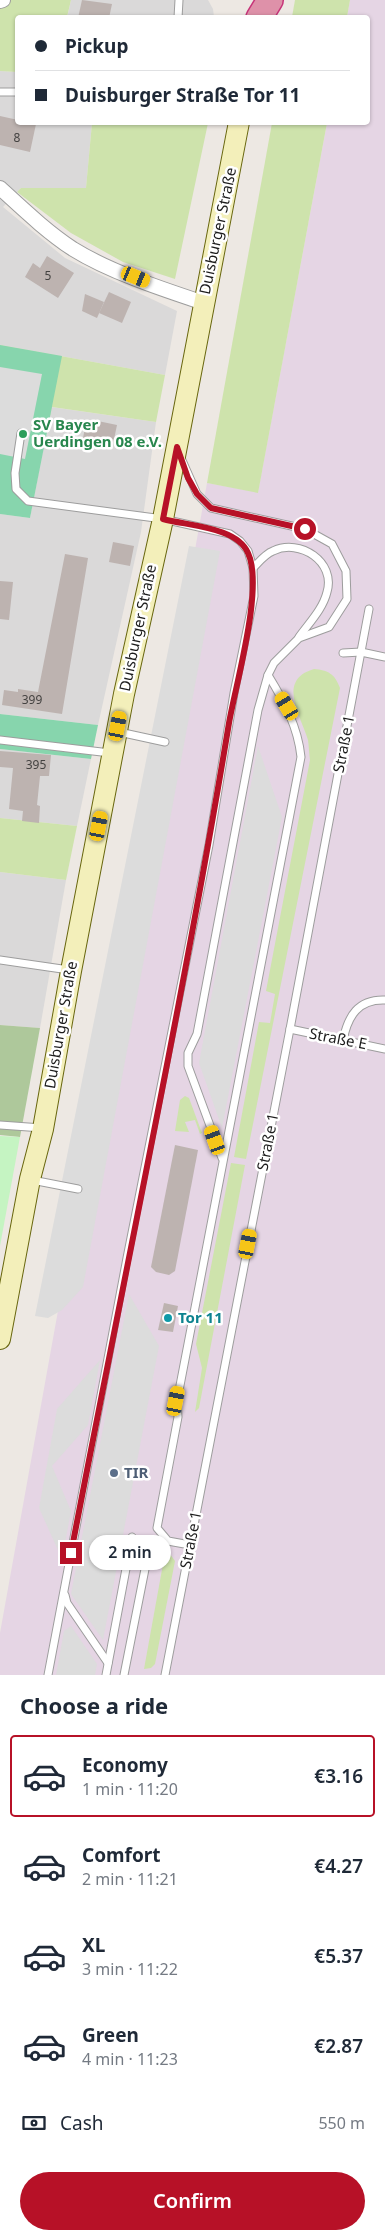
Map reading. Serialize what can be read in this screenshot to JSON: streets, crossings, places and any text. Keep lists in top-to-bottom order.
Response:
{
  "streets": {
    "main road": ["Duisburger Straße"],
    "lane": ["Straße 1", "Straße E"]
  },
  "crossings": [
    ["Straße 1", "Straße E"]
  ],
  "places": ["SV Bayer Uerdingen 08 e.V.", "Tor 11", "TIR"],
  "house_numbers": [
    "8",
    "5",
    "399",
    "395"
  ],
  "page": {
    "banner": ["Pickup", "Duisburger Straße Tor 11"],
    "bubble": "2 min",
    "heading": "Choose a ride",
    "list": [
      {
        "name": "Economy",
        "note": "1 min · 11:20",
        "value": "€3.16"
      },
      {
        "name": "Comfort",
        "note": "2 min · 11:21",
        "value": "€4.27"
      },
      {
        "name": "XL",
        "note": "3 min · 11:22",
        "value": "€5.37"
      },
      {
        "name": "Green",
        "note": "4 min · 11:23",
        "value": "€2.87"
      }
    ],
    "pay": ["Cash", "550 m"],
    "buttons": "Confirm"
  }
}
